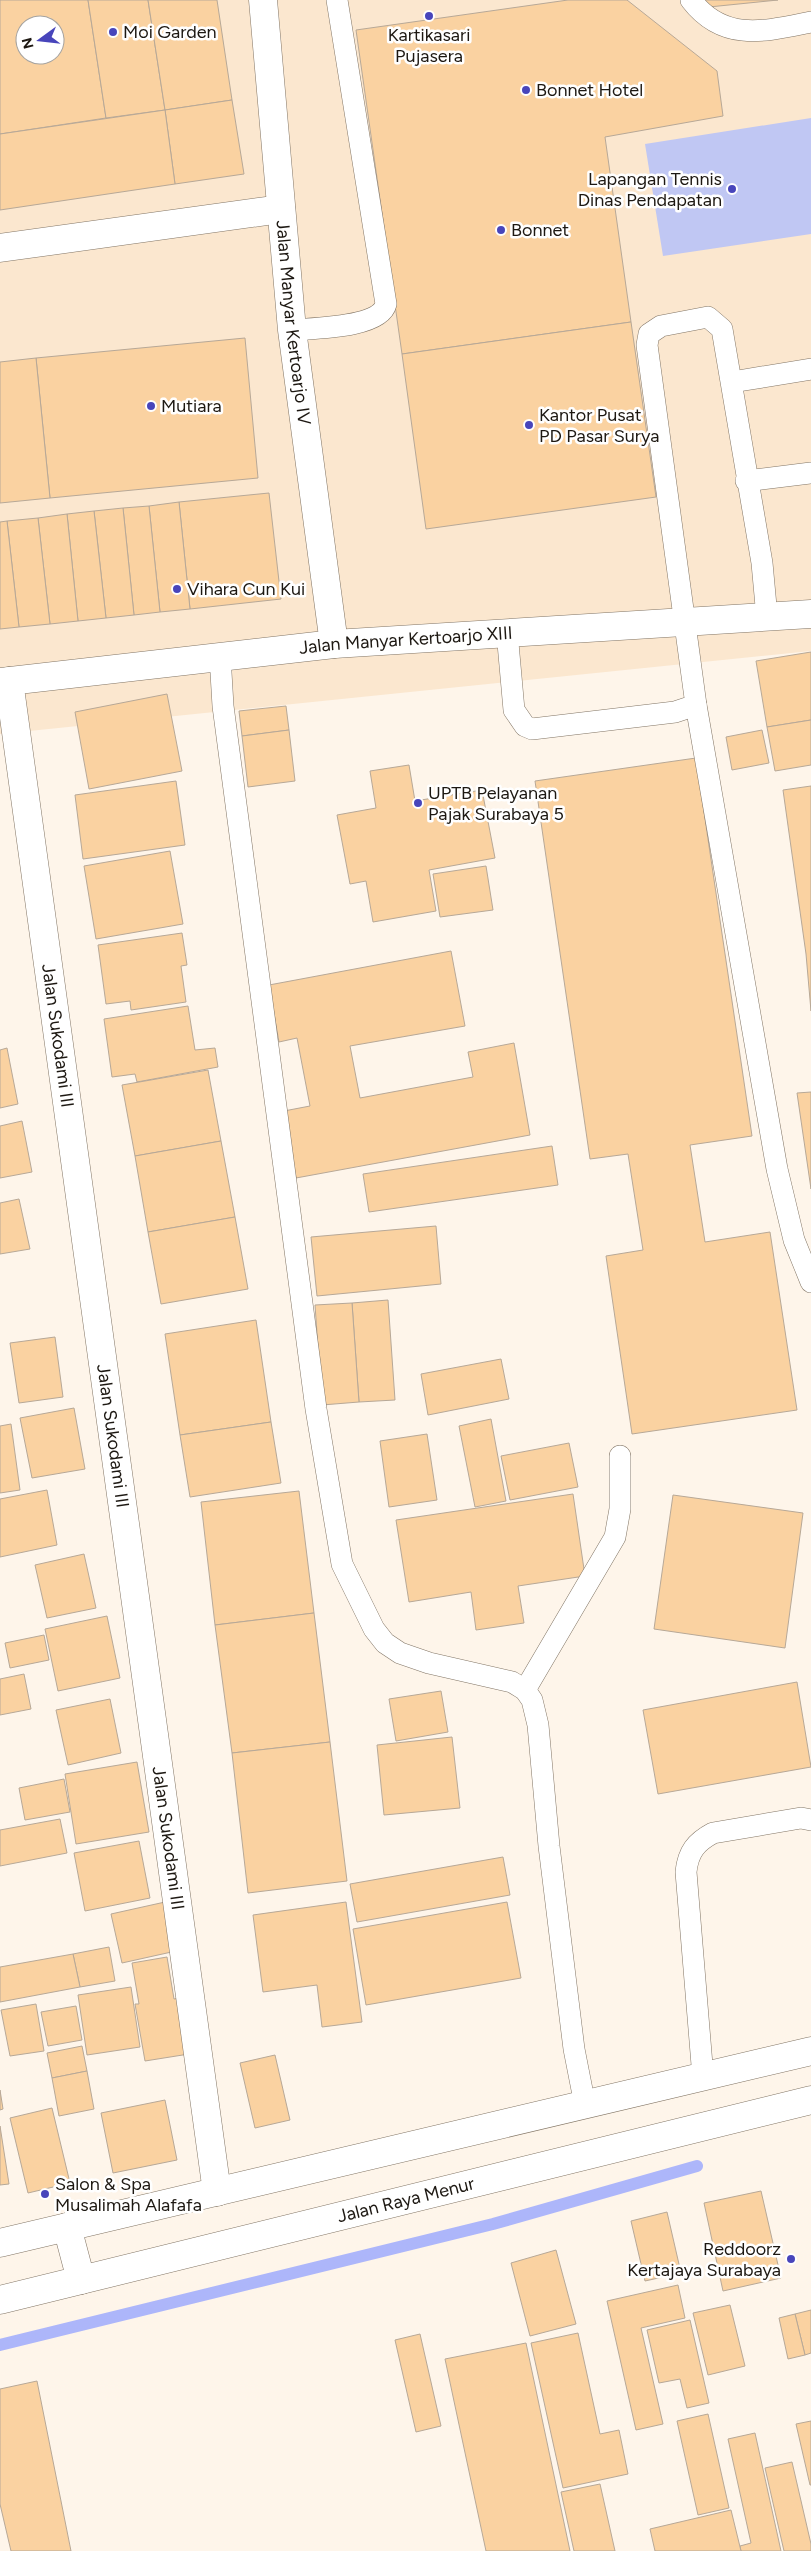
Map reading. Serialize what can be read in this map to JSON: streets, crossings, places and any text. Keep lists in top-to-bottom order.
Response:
{
  "streets": {
    "street": [
      "Jalan Manyar Kertoarjo IV",
      "Jalan Manyar Kertoarjo XIII",
      "Jalan Sukodami III",
      "Jalan Raya Menur"
    ]
  },
  "crossings": [
    ["Jalan Manyar Kertoarjo IV", "Jalan Manyar Kertoarjo XIII"],
    ["Jalan Manyar Kertoarjo XIII", "Jalan Sukodami III"]
  ],
  "places": [
    "Kartikasari Pujasera",
    "Moi Garden",
    "Bonnet Hotel",
    "Lapangan Tennis Dinas Pendapatan",
    "Bonnet",
    "Mutiara",
    "Kantor Pusat PD Pasar Surya",
    "Vihara Cun Kui",
    "UPTB Pelayanan Pajak Surabaya 5",
    "Salon & Spa Musalimah Alafafa",
    "Reddoorz Kertajaya Surabaya"
  ],
  "north": "left"
}
